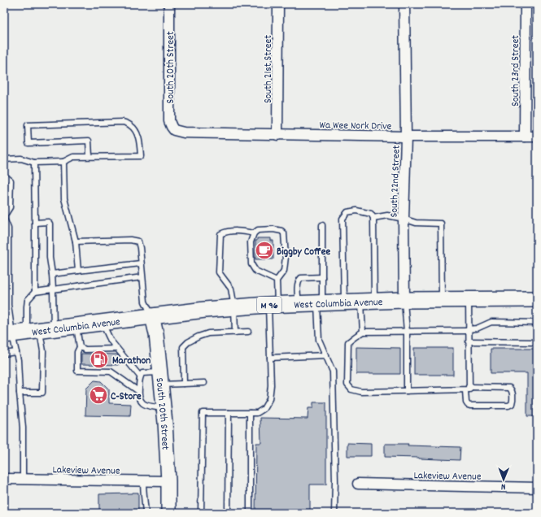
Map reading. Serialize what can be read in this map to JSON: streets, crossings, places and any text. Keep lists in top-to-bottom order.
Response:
{
  "streets": {
    "main road": ["South 20th Street", "West Columbia Avenue", "M 96"],
    "street": [
      "South 21st Street",
      "South 23rd Street",
      "Wa Wee Nork Drive",
      "South 22nd Street",
      "Lakeview Avenue"
    ]
  },
  "crossings": [
    ["South 20th Street", "Wa Wee Nork Drive"],
    ["South 20th Street", "West Columbia Avenue"],
    ["South 20th Street", "Lakeview Avenue"],
    ["South 21st Street", "Wa Wee Nork Drive"],
    ["South 23rd Street", "Wa Wee Nork Drive"],
    ["Wa Wee Nork Drive", "South 22nd Street"],
    ["South 22nd Street", "West Columbia Avenue"]
  ],
  "places": {
    "cafe": ["Biggby Coffee"],
    "fuel station": ["Marathon"],
    "supermarket": ["C-Store"]
  },
  "north": "bottom"
}
